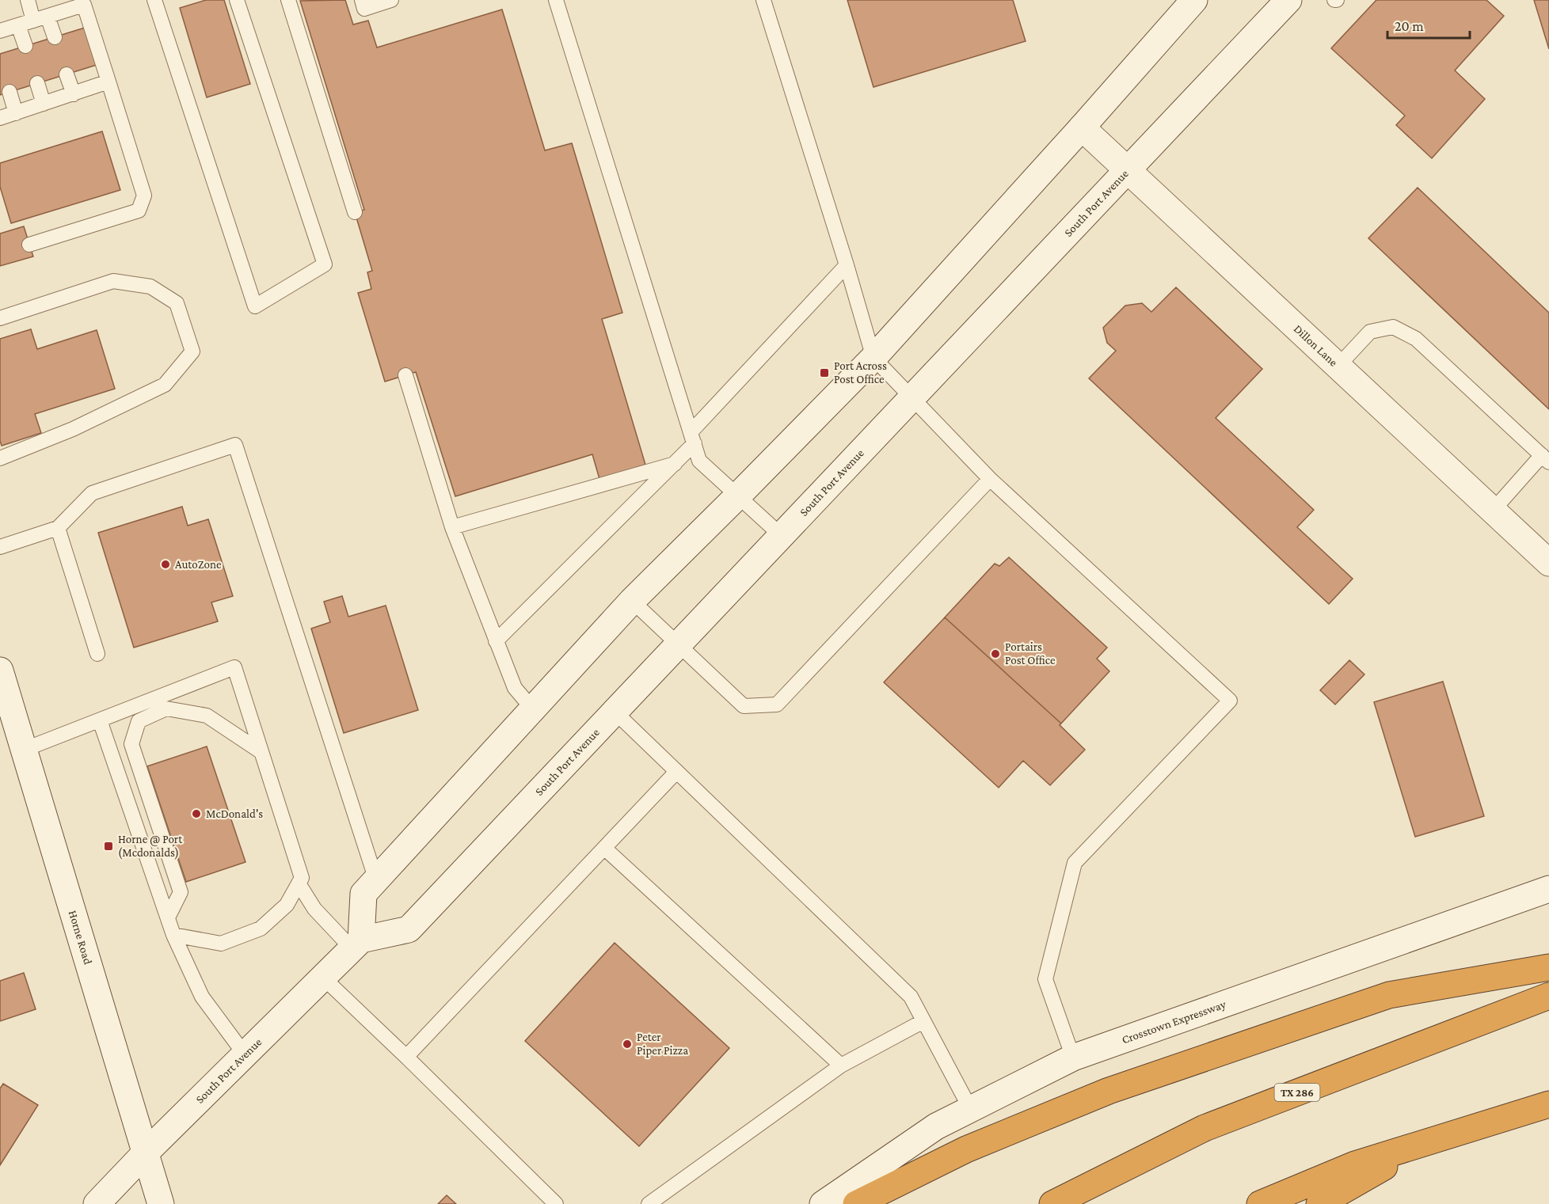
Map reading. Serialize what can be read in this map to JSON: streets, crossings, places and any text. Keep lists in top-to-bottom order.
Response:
{
  "streets": {
    "highway": ["TX 286"],
    "main road": [
      "South Port Avenue",
      "Dillon Lane",
      "Horne Road",
      "Crosstown Expressway"
    ]
  },
  "crossings": [
    ["South Port Avenue", "Dillon Lane"],
    ["South Port Avenue", "Horne Road"]
  ],
  "places": {
    "transit": ["Port Across Post Office", "Horne @ Port (Mcdonalds)"],
    "other": [
      "AutoZone",
      "Portairs Post Office",
      "McDonald's",
      "Peter Piper Pizza"
    ]
  },
  "scale_bar": "20 m"
}
